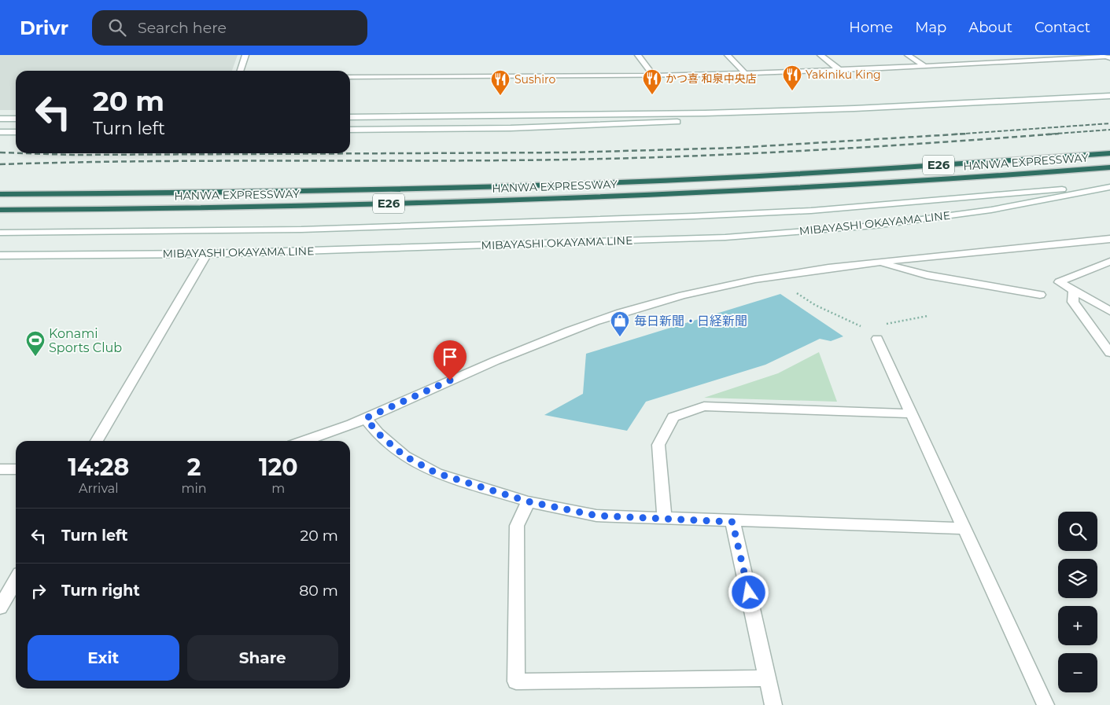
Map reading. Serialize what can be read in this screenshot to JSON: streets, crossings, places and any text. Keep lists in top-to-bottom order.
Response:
{
  "streets": {
    "highway": ["HANWA EXPRESSWAY", "E26"],
    "street": ["MIBAYASHI OKAYAMA LINE"]
  },
  "places": {
    "restaurant": ["Yakiniku King", "かつ喜 和泉中央店", "Sushiro"],
    "shop": ["毎日新聞・日経新聞"],
    "sports": ["Konami Sports Club"]
  },
  "page": {
    "header": "Drivr",
    "search": "Search here",
    "nav": [
      "Home",
      "Map",
      "About",
      "Contact"
    ],
    "turn": ["20 m", "Turn left"],
    "eta": [
      "14:28",
      "Arrival",
      "2",
      "min",
      "120",
      "m"
    ],
    "list": [
      {
        "name": "Turn left",
        "value": "20 m"
      },
      {
        "name": "Turn right",
        "value": "80 m"
      }
    ],
    "map_buttons": ["+", "−"],
    "buttons": ["Exit", "Share"]
  }
}
